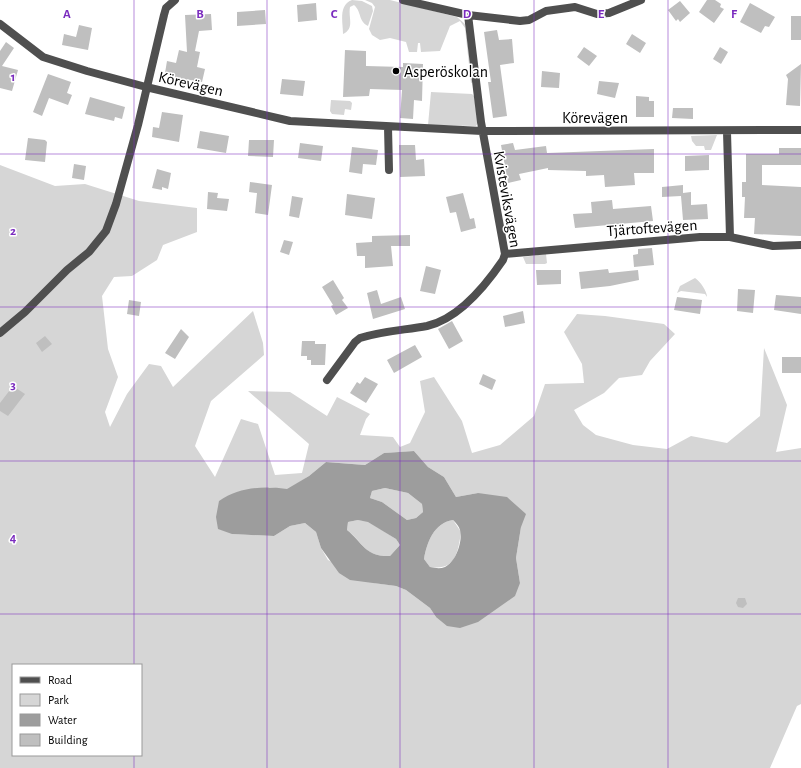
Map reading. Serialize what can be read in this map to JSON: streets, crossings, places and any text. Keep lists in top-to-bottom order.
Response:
{
  "streets": {
    "street": ["Körevägen", "Kvisteviksvägen", "Tjärtoftevägen"]
  },
  "crossings": [
    ["Körevägen", "Kvisteviksvägen"],
    ["Kvisteviksvägen", "Tjärtoftevägen"]
  ],
  "places": ["Asperöskolan"],
  "legend": [
    "Road",
    "Park",
    "Water",
    "Building"
  ],
  "grid": {
    "columns": [
      "A",
      "B",
      "C",
      "D",
      "E",
      "F"
    ],
    "rows": [
      "1",
      "2",
      "3",
      "4"
    ]
  }
}
